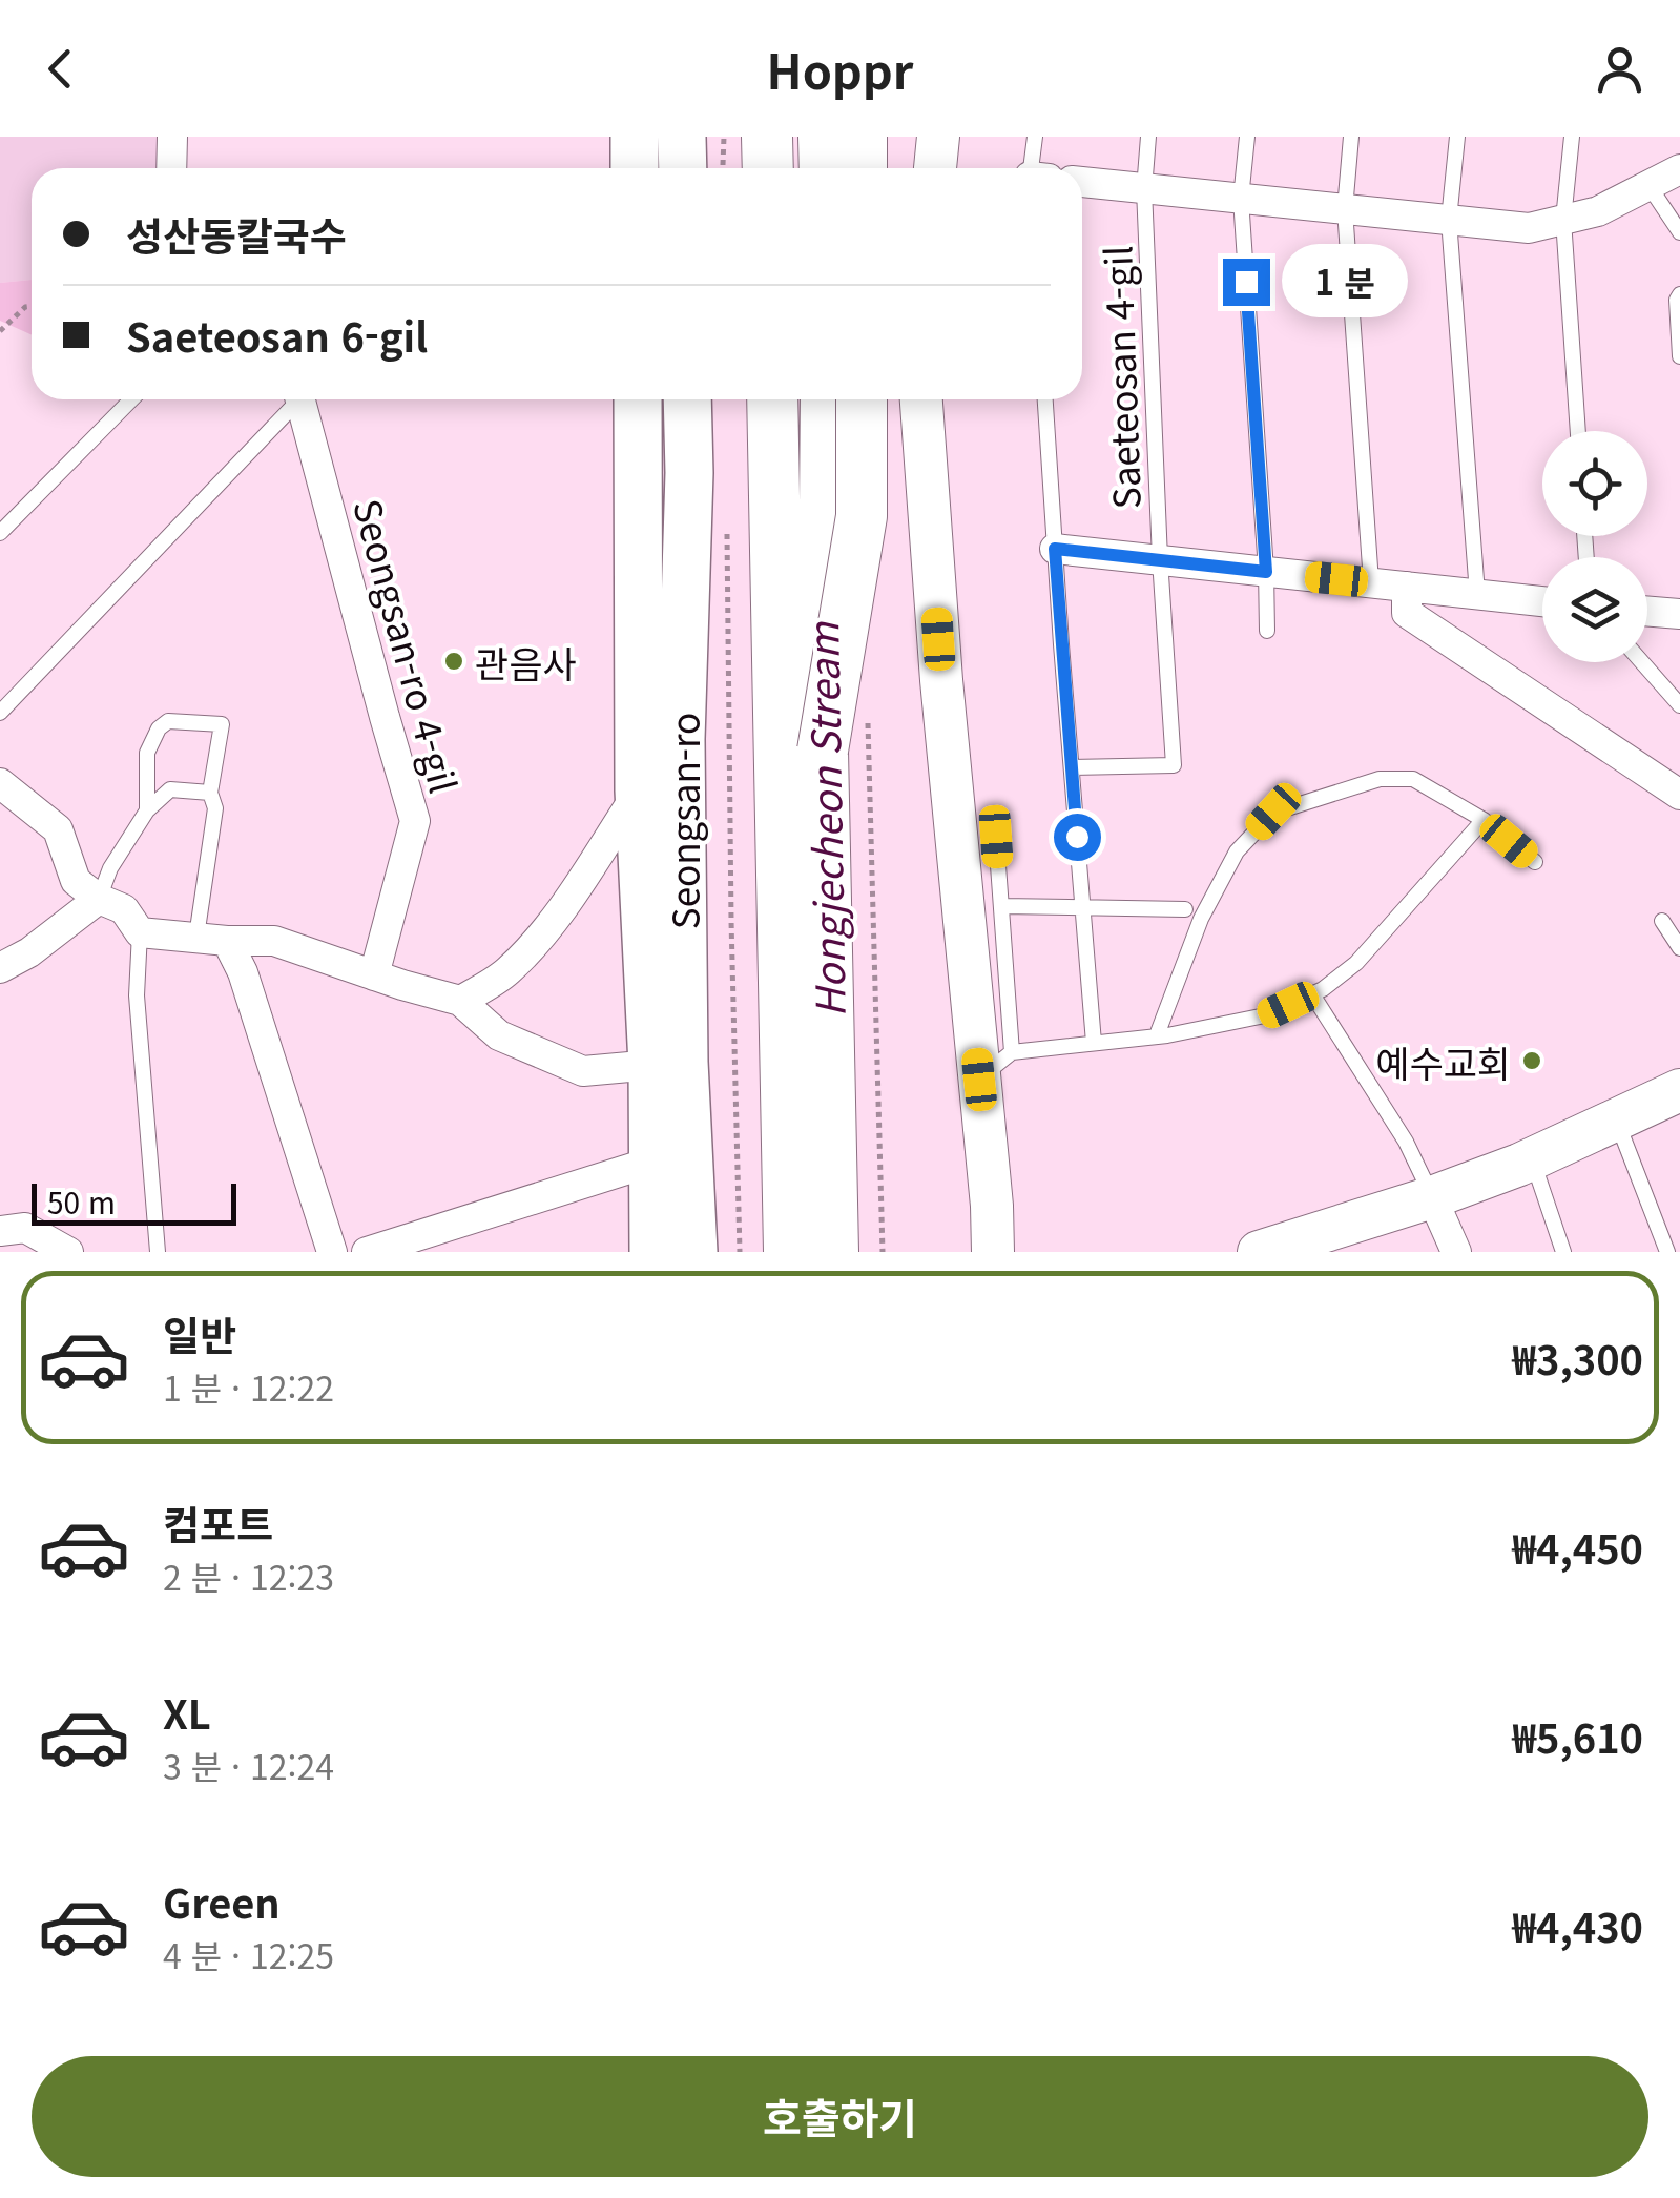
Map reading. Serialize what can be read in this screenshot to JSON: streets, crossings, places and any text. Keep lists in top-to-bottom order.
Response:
{
  "streets": {
    "main road": ["Seongsan-ro"],
    "street": ["Seongsan-ro 4-gil"],
    "lane": ["Saeteosan 4-gil"]
  },
  "water": ["Hongjecheon Stream"],
  "places": ["관음사", "예수교회"],
  "scale_bar": "50 m",
  "page": {
    "header": "Hoppr",
    "banner": ["성산동칼국수", "Saeteosan 6-gil"],
    "bubble": "1 분",
    "scale": "50 m",
    "list": [
      {
        "name": "일반",
        "note": "1 분 · 12:22",
        "value": "₩3,300"
      },
      {
        "name": "컴포트",
        "note": "2 분 · 12:23",
        "value": "₩4,450"
      },
      {
        "name": "XL",
        "note": "3 분 · 12:24",
        "value": "₩5,610"
      },
      {
        "name": "Green",
        "note": "4 분 · 12:25",
        "value": "₩4,430"
      }
    ],
    "buttons": "호출하기"
  }
}
